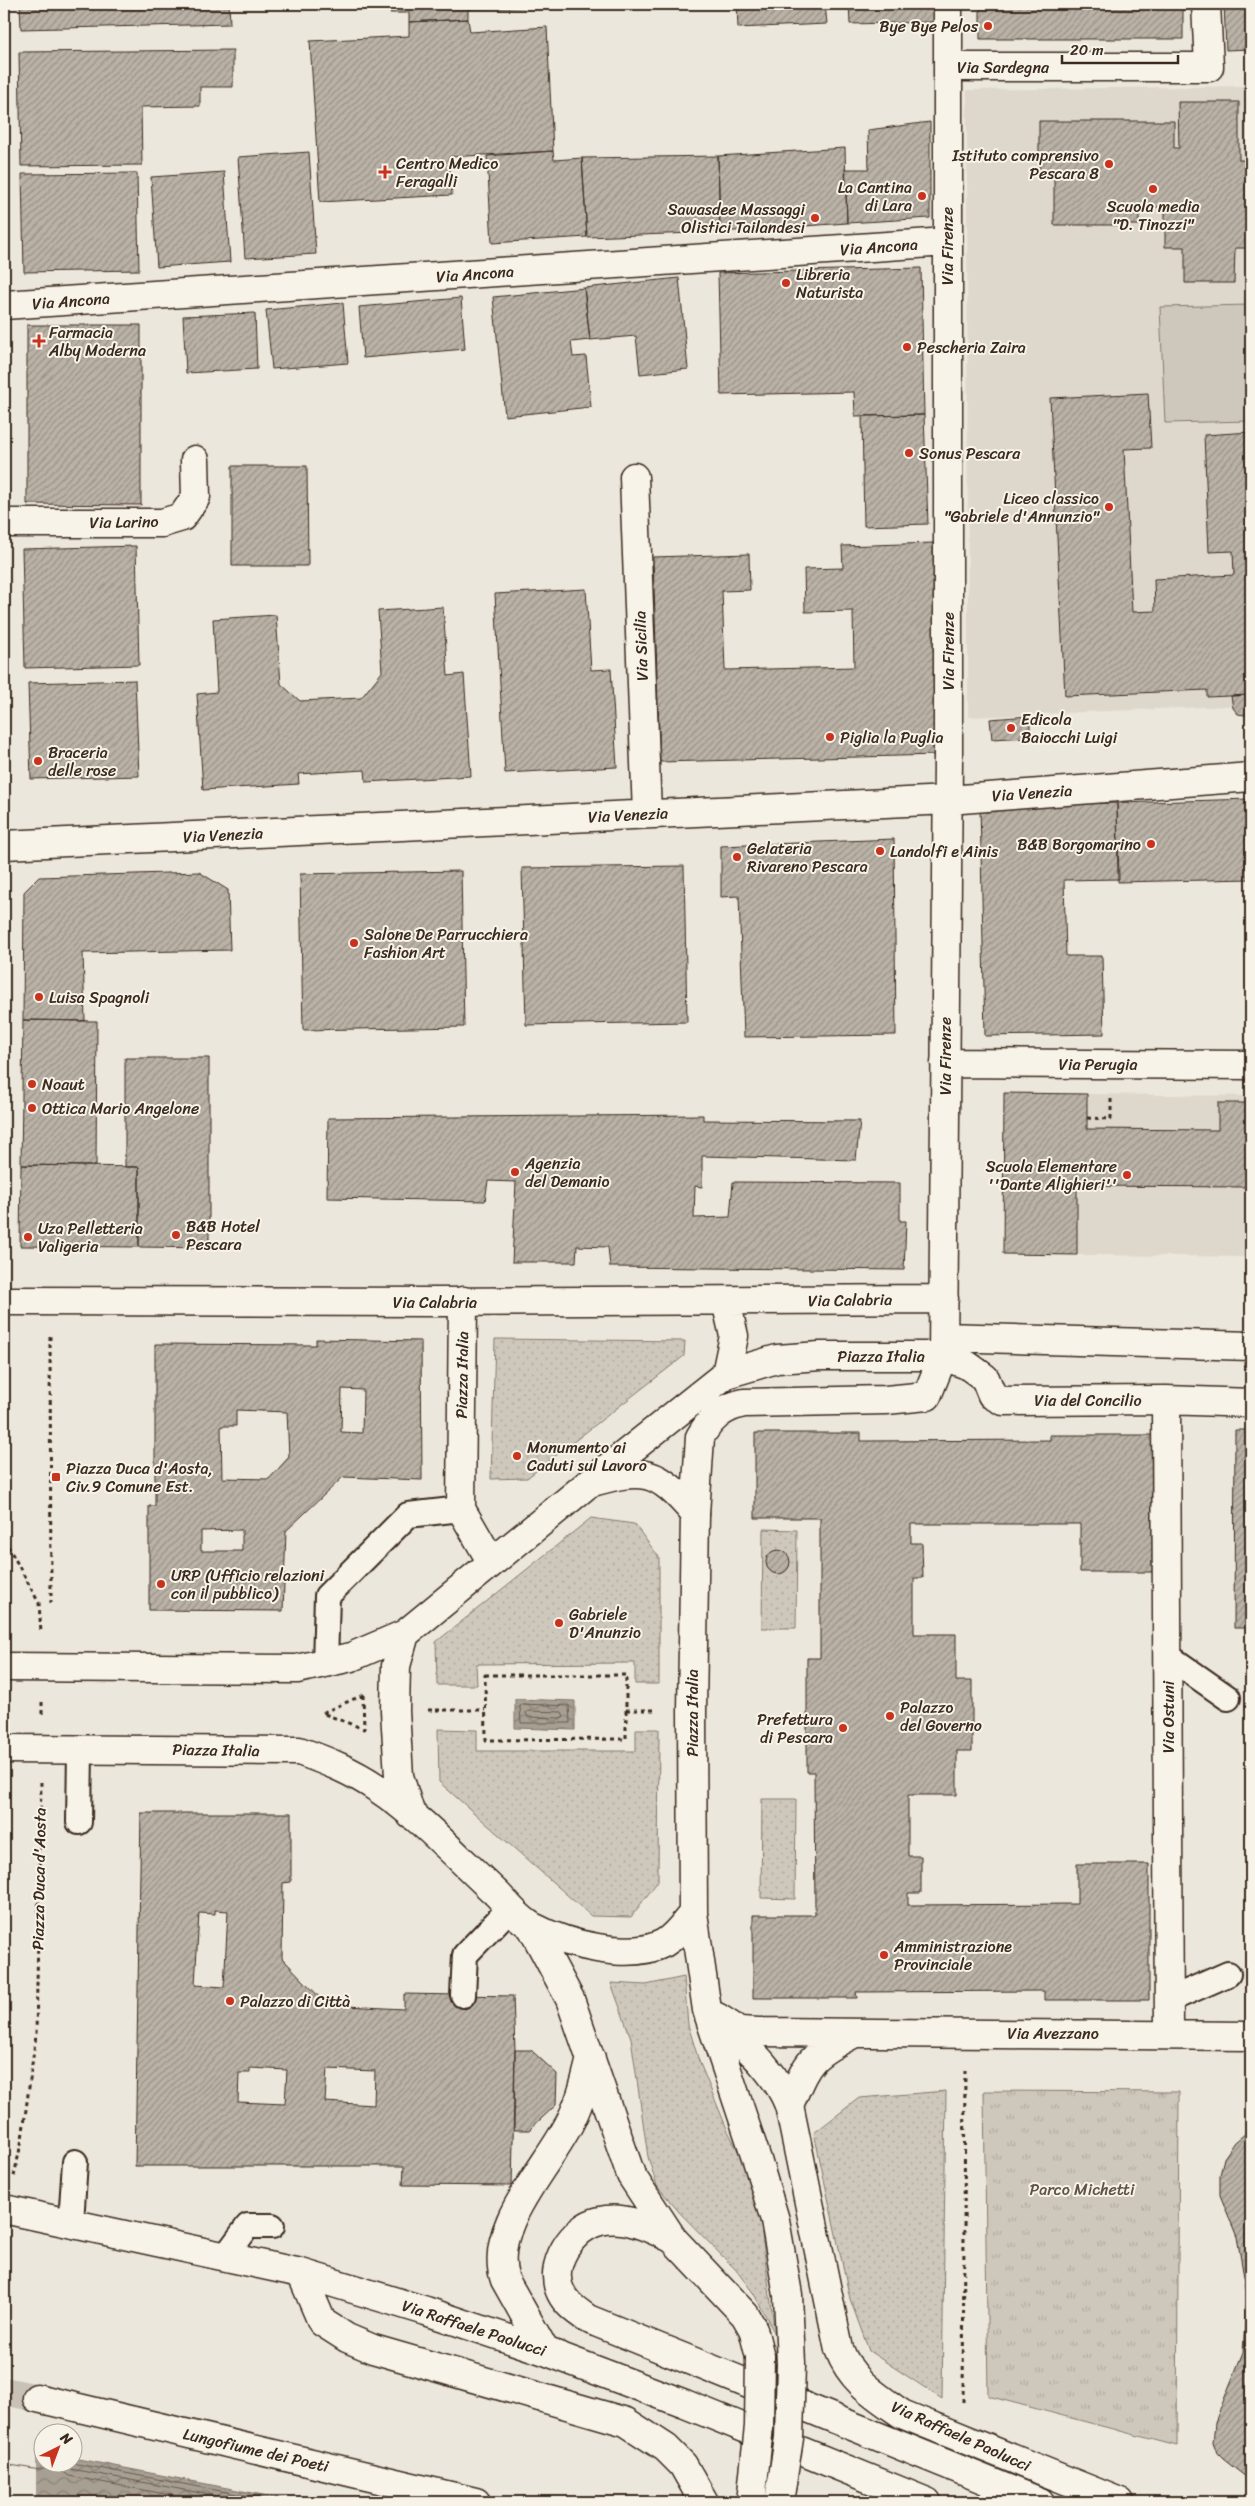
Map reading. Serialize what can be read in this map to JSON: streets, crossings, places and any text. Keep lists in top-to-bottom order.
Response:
{
  "streets": {
    "street": [
      "Via Sardegna",
      "Via Firenze",
      "Via Ancona",
      "Via Larino",
      "Via Sicilia",
      "Via Venezia",
      "Via Perugia",
      "Via Calabria",
      "Piazza Italia",
      "Via del Concilio",
      "Via Ostuni",
      "Via Avezzano",
      "Via Raffaele Paolucci",
      "Lungofiume dei Poeti"
    ],
    "path": ["Piazza Duca d'Aosta"]
  },
  "crossings": [
    ["Via Sardegna", "Via Firenze"],
    ["Via Firenze", "Via Ancona"],
    ["Via Firenze", "Via Venezia"],
    ["Via Firenze", "Via Perugia"],
    ["Via Firenze", "Via Calabria"],
    ["Via Sicilia", "Via Venezia"],
    ["Via Calabria", "Piazza Italia"],
    ["Piazza Italia", "Via del Concilio"],
    ["Piazza Italia", "Piazza Duca d'Aosta"],
    ["Piazza Italia", "Via Avezzano"],
    ["Piazza Italia", "Via Raffaele Paolucci"],
    ["Via del Concilio", "Via Ostuni"],
    ["Via Ostuni", "Via Avezzano"],
    ["Piazza Duca d'Aosta", "Via Raffaele Paolucci"],
    ["Via Avezzano", "Via Raffaele Paolucci"]
  ],
  "parks": ["Parco Michetti"],
  "places": {
    "other": [
      "Bye Bye Pelos",
      "Istituto comprensivo Pescara 8",
      "Scuola media \"D. Tinozzi\"",
      "La Cantina di Lara",
      "Sawasdee Massaggi Olistici Tailandesi",
      "Libreria Naturista",
      "Pescheria Zaira",
      "Sonus Pescara",
      "Liceo classico \"Gabriele d'Annunzio\"",
      "Edicola Baiocchi Luigi",
      "Piglia la Puglia",
      "Braceria delle rose",
      "B&B Borgomarino",
      "Landolfi e Ainis",
      "Gelateria Rivareno Pescara",
      "Salone De Parrucchiera Fashion Art",
      "Luisa Spagnoli",
      "Noaut",
      "Ottica Mario Angelone",
      "Agenzia del Demanio",
      "Scuola Elementare ''Dante Alighieri''",
      "B&B Hotel Pescara",
      "Uza Pelletteria Valigeria",
      "Monumento ai Caduti sul Lavoro",
      "URP (Ufficio relazioni con il pubblico)",
      "Gabriele D'Anunzio",
      "Palazzo del Governo",
      "Prefettura di Pescara",
      "Amministrazione Provinciale",
      "Palazzo di Città"
    ],
    "health": ["Centro Medico Feragalli", "Farmacia Alby Moderna"],
    "transit": ["Piazza Duca d'Aosta, Civ.9 Comune Est."]
  },
  "scale_bar": "20 m",
  "north": "top right"
}
